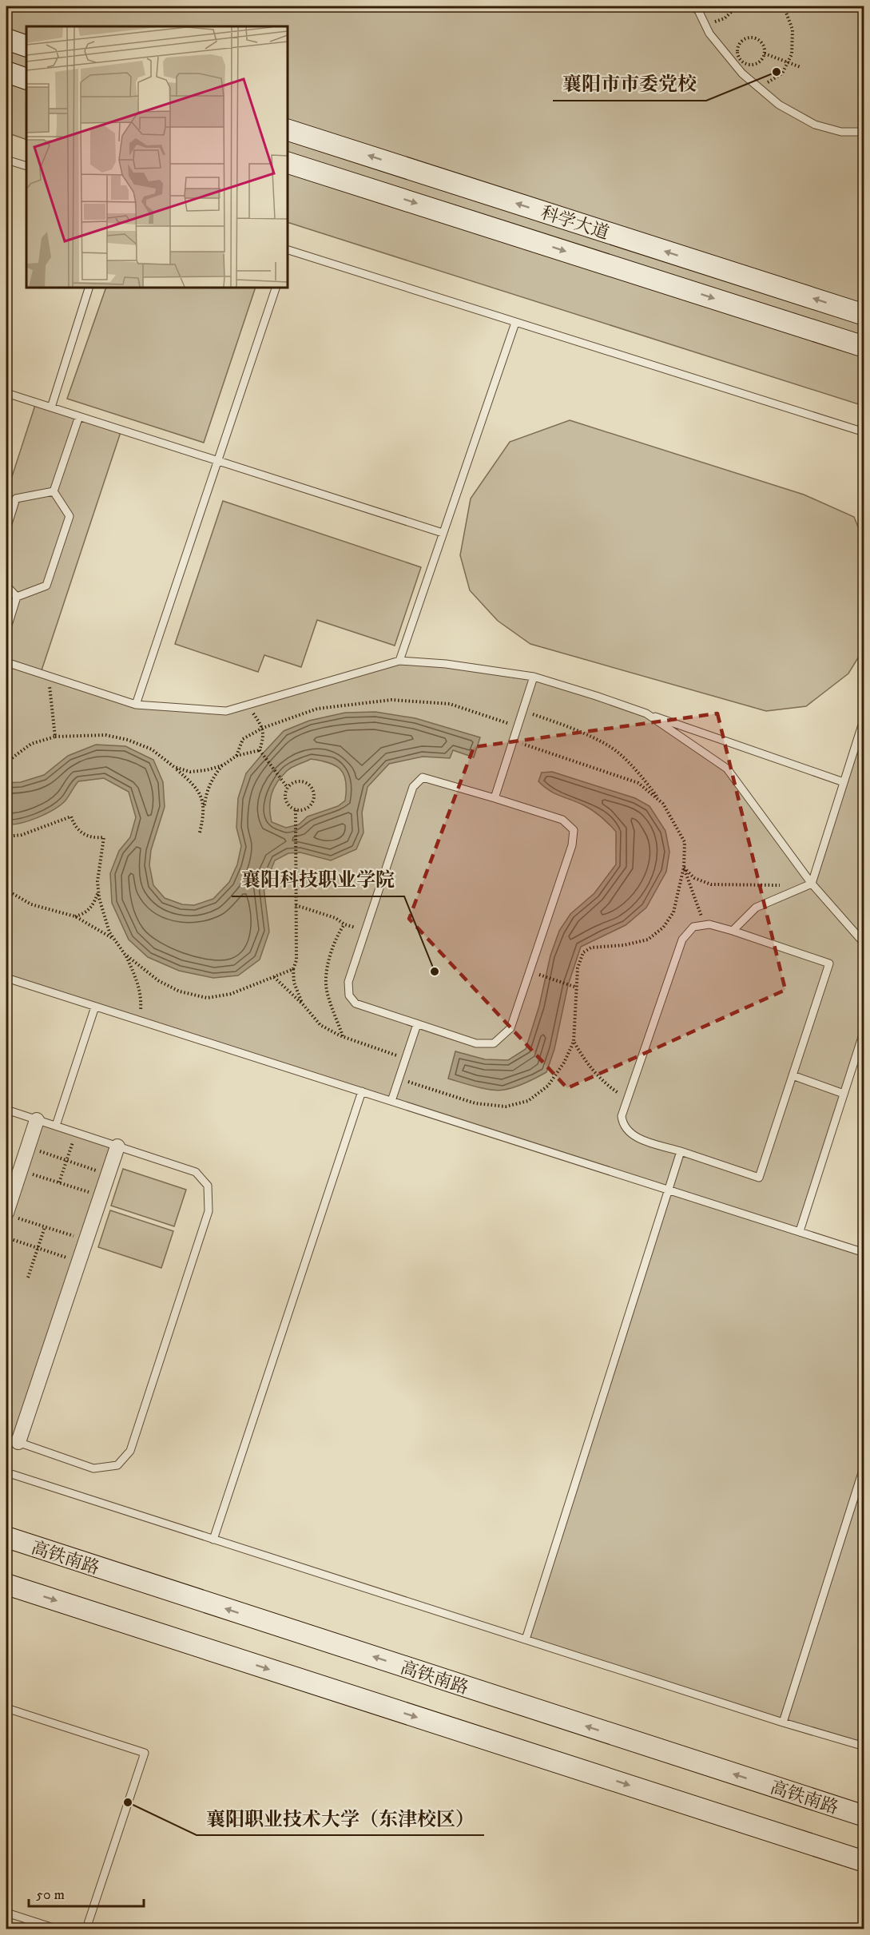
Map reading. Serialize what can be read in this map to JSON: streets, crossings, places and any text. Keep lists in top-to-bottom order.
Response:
{
  "streets": {
    "main road": ["科学大道", "高铁南路"]
  },
  "places": ["襄阳市市委党校", "襄阳科技职业学院", "襄阳职业技术大学（东津校区）"],
  "scale_bar": "50 m"
}
